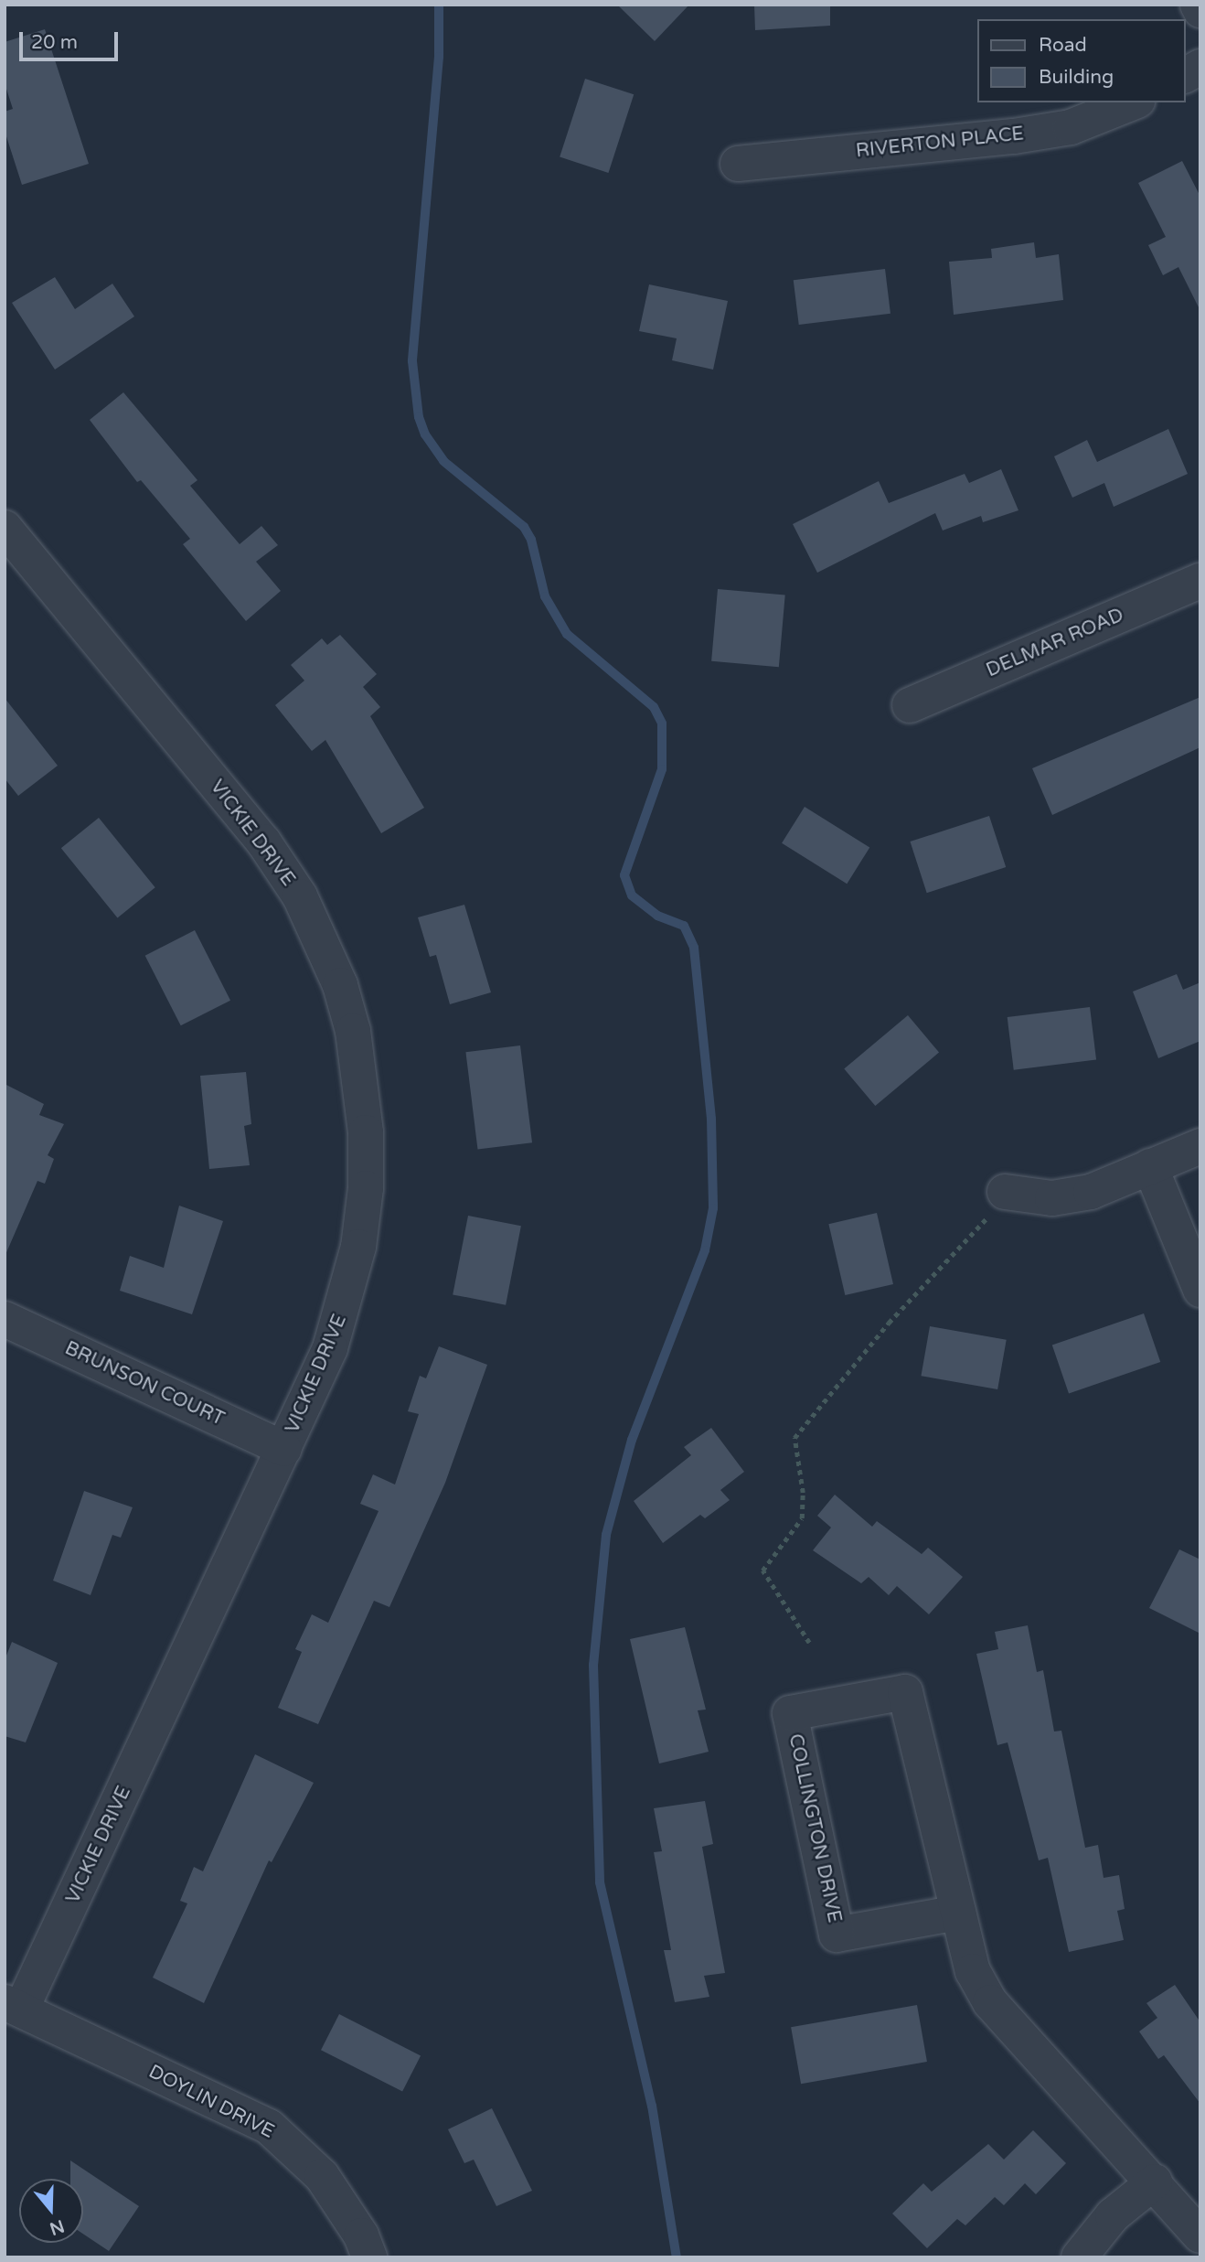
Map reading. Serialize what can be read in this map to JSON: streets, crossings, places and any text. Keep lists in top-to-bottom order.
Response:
{
  "streets": {
    "street": [
      "RIVERTON PLACE",
      "DELMAR ROAD",
      "VICKIE DRIVE",
      "BRUNSON COURT",
      "COLLINGTON DRIVE",
      "DOYLIN DRIVE"
    ]
  },
  "crossings": [
    ["VICKIE DRIVE", "BRUNSON COURT"],
    ["VICKIE DRIVE", "DOYLIN DRIVE"]
  ],
  "legend": ["Road", "Building"],
  "scale_bar": "20 m",
  "north": "bottom"
}
